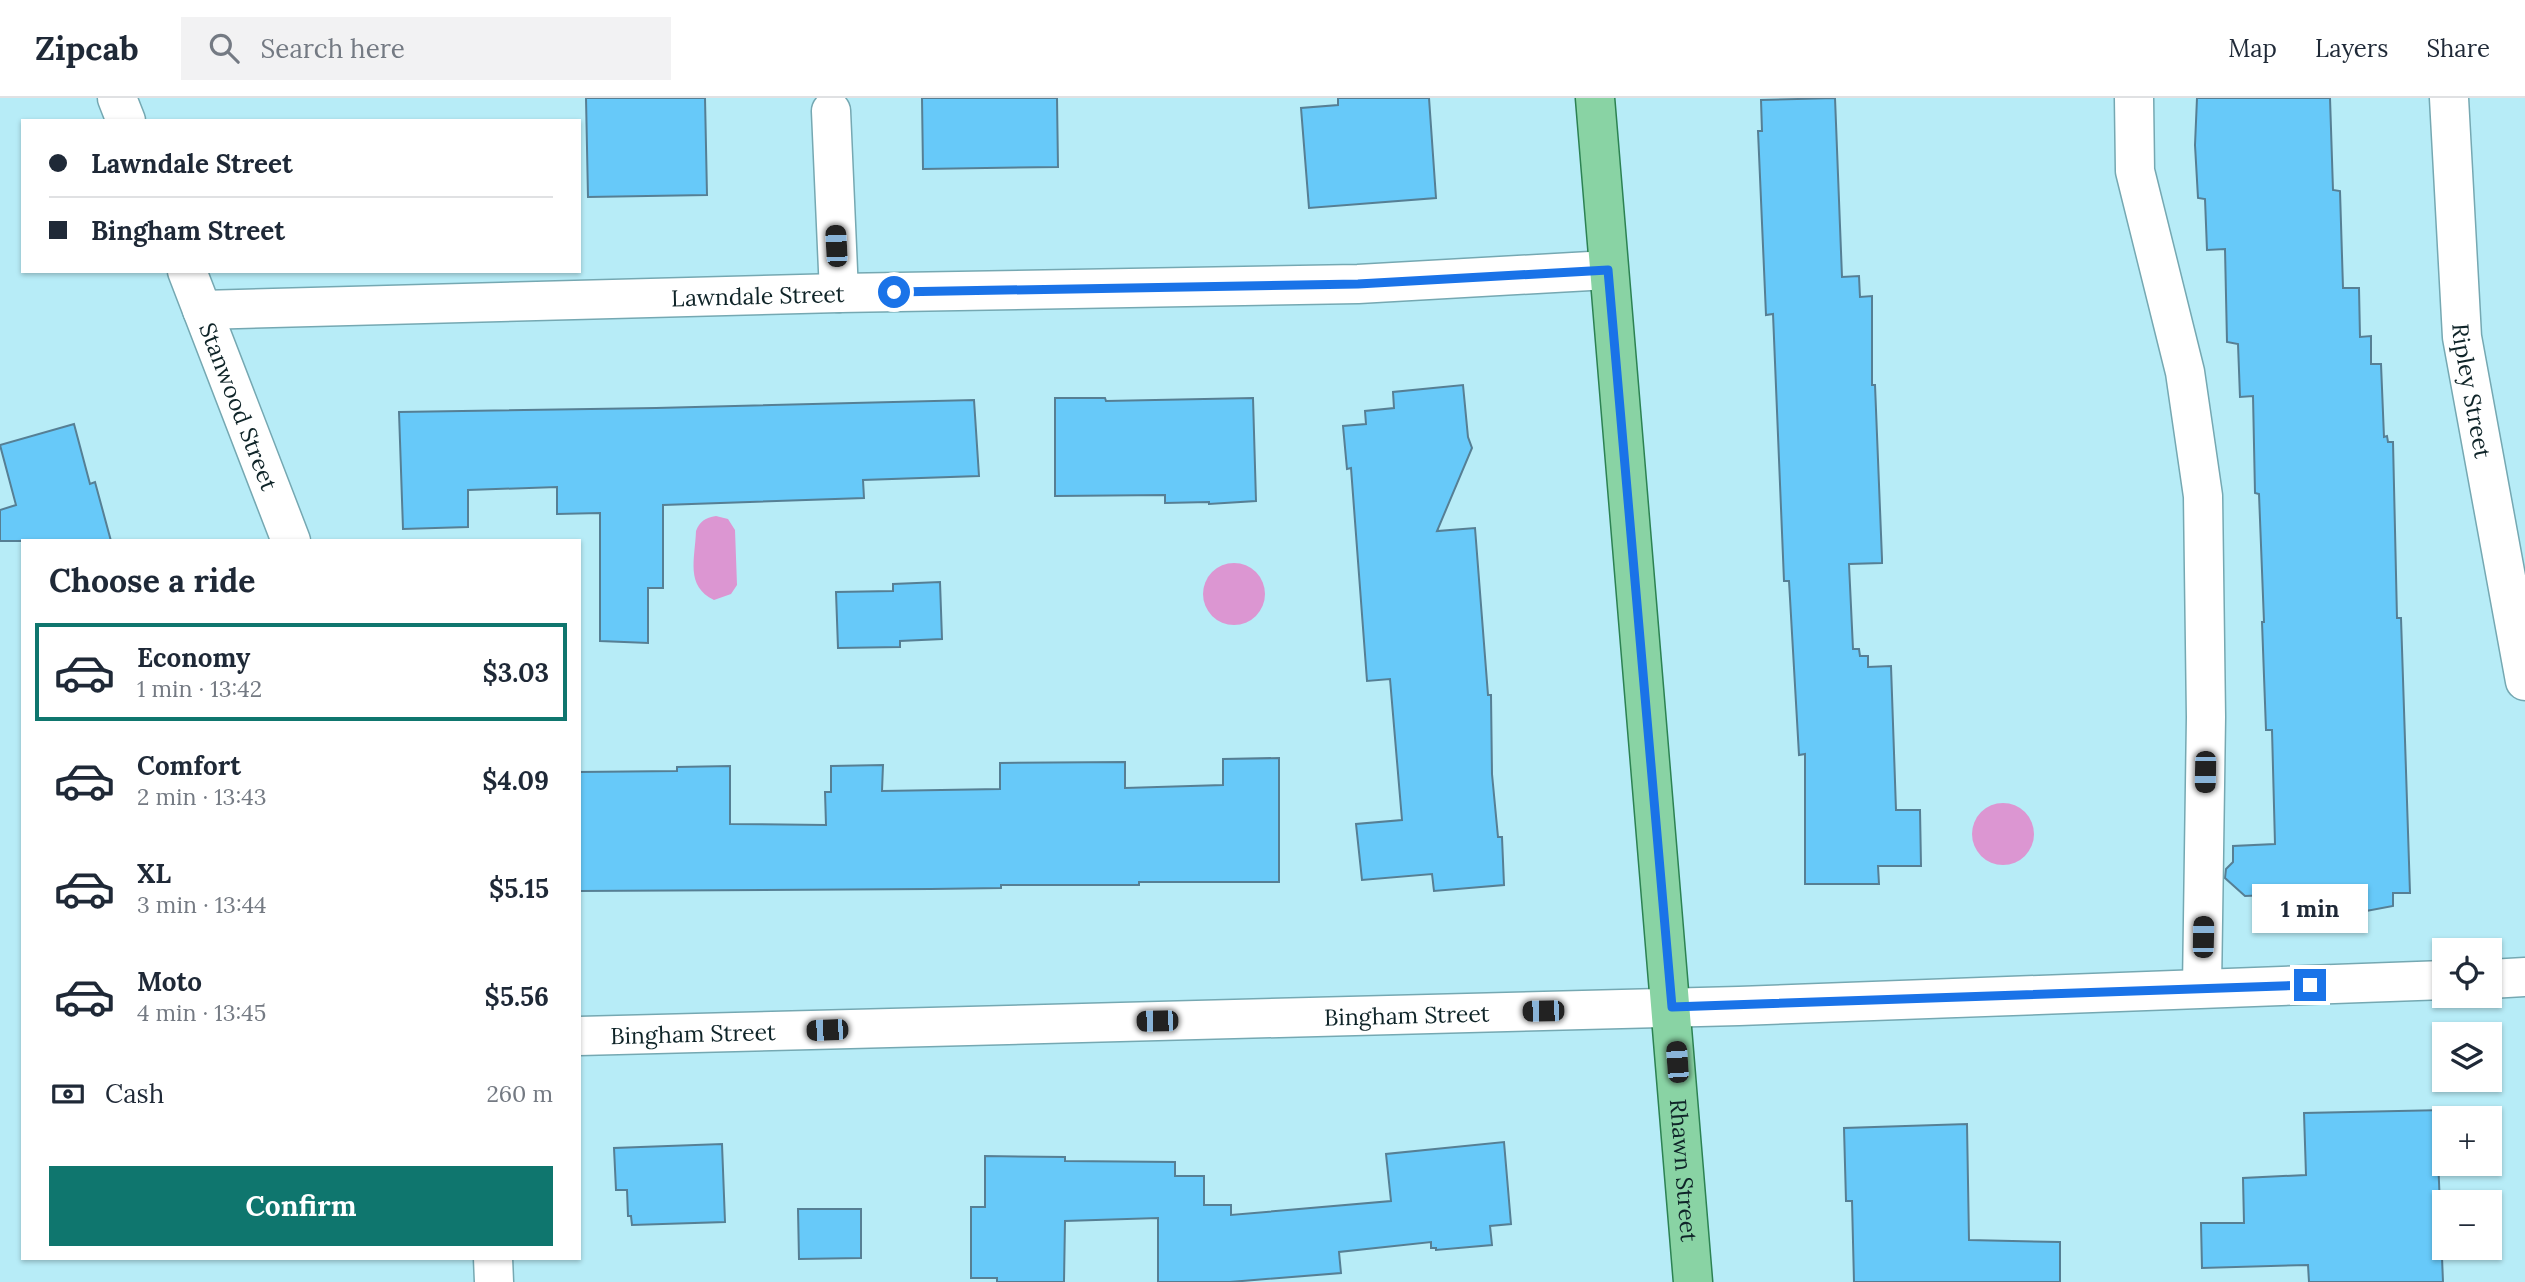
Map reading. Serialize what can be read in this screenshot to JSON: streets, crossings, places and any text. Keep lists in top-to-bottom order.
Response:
{
  "streets": {
    "main road": ["Rhawn Street"],
    "street": [
      "Lawndale Street",
      "Ripley Street",
      "Stanwood Street",
      "Bingham Street"
    ]
  },
  "crossings": [
    ["Lawndale Street", "Stanwood Street"],
    ["Lawndale Street", "Rhawn Street"],
    ["Bingham Street", "Rhawn Street"]
  ],
  "page": {
    "header": "Zipcab",
    "search": "Search here",
    "nav": ["Map", "Layers", "Share"],
    "banner": ["Lawndale Street", "Bingham Street"],
    "heading": "Choose a ride",
    "list": [
      {
        "name": "Economy",
        "note": "1 min · 13:42",
        "value": "$3.03"
      },
      {
        "name": "Comfort",
        "note": "2 min · 13:43",
        "value": "$4.09"
      },
      {
        "name": "XL",
        "note": "3 min · 13:44",
        "value": "$5.15"
      },
      {
        "name": "Moto",
        "note": "4 min · 13:45",
        "value": "$5.56"
      }
    ],
    "bubble": "1 min",
    "map_buttons": ["+", "−"],
    "pay": ["Cash", "260 m"],
    "buttons": "Confirm"
  }
}
